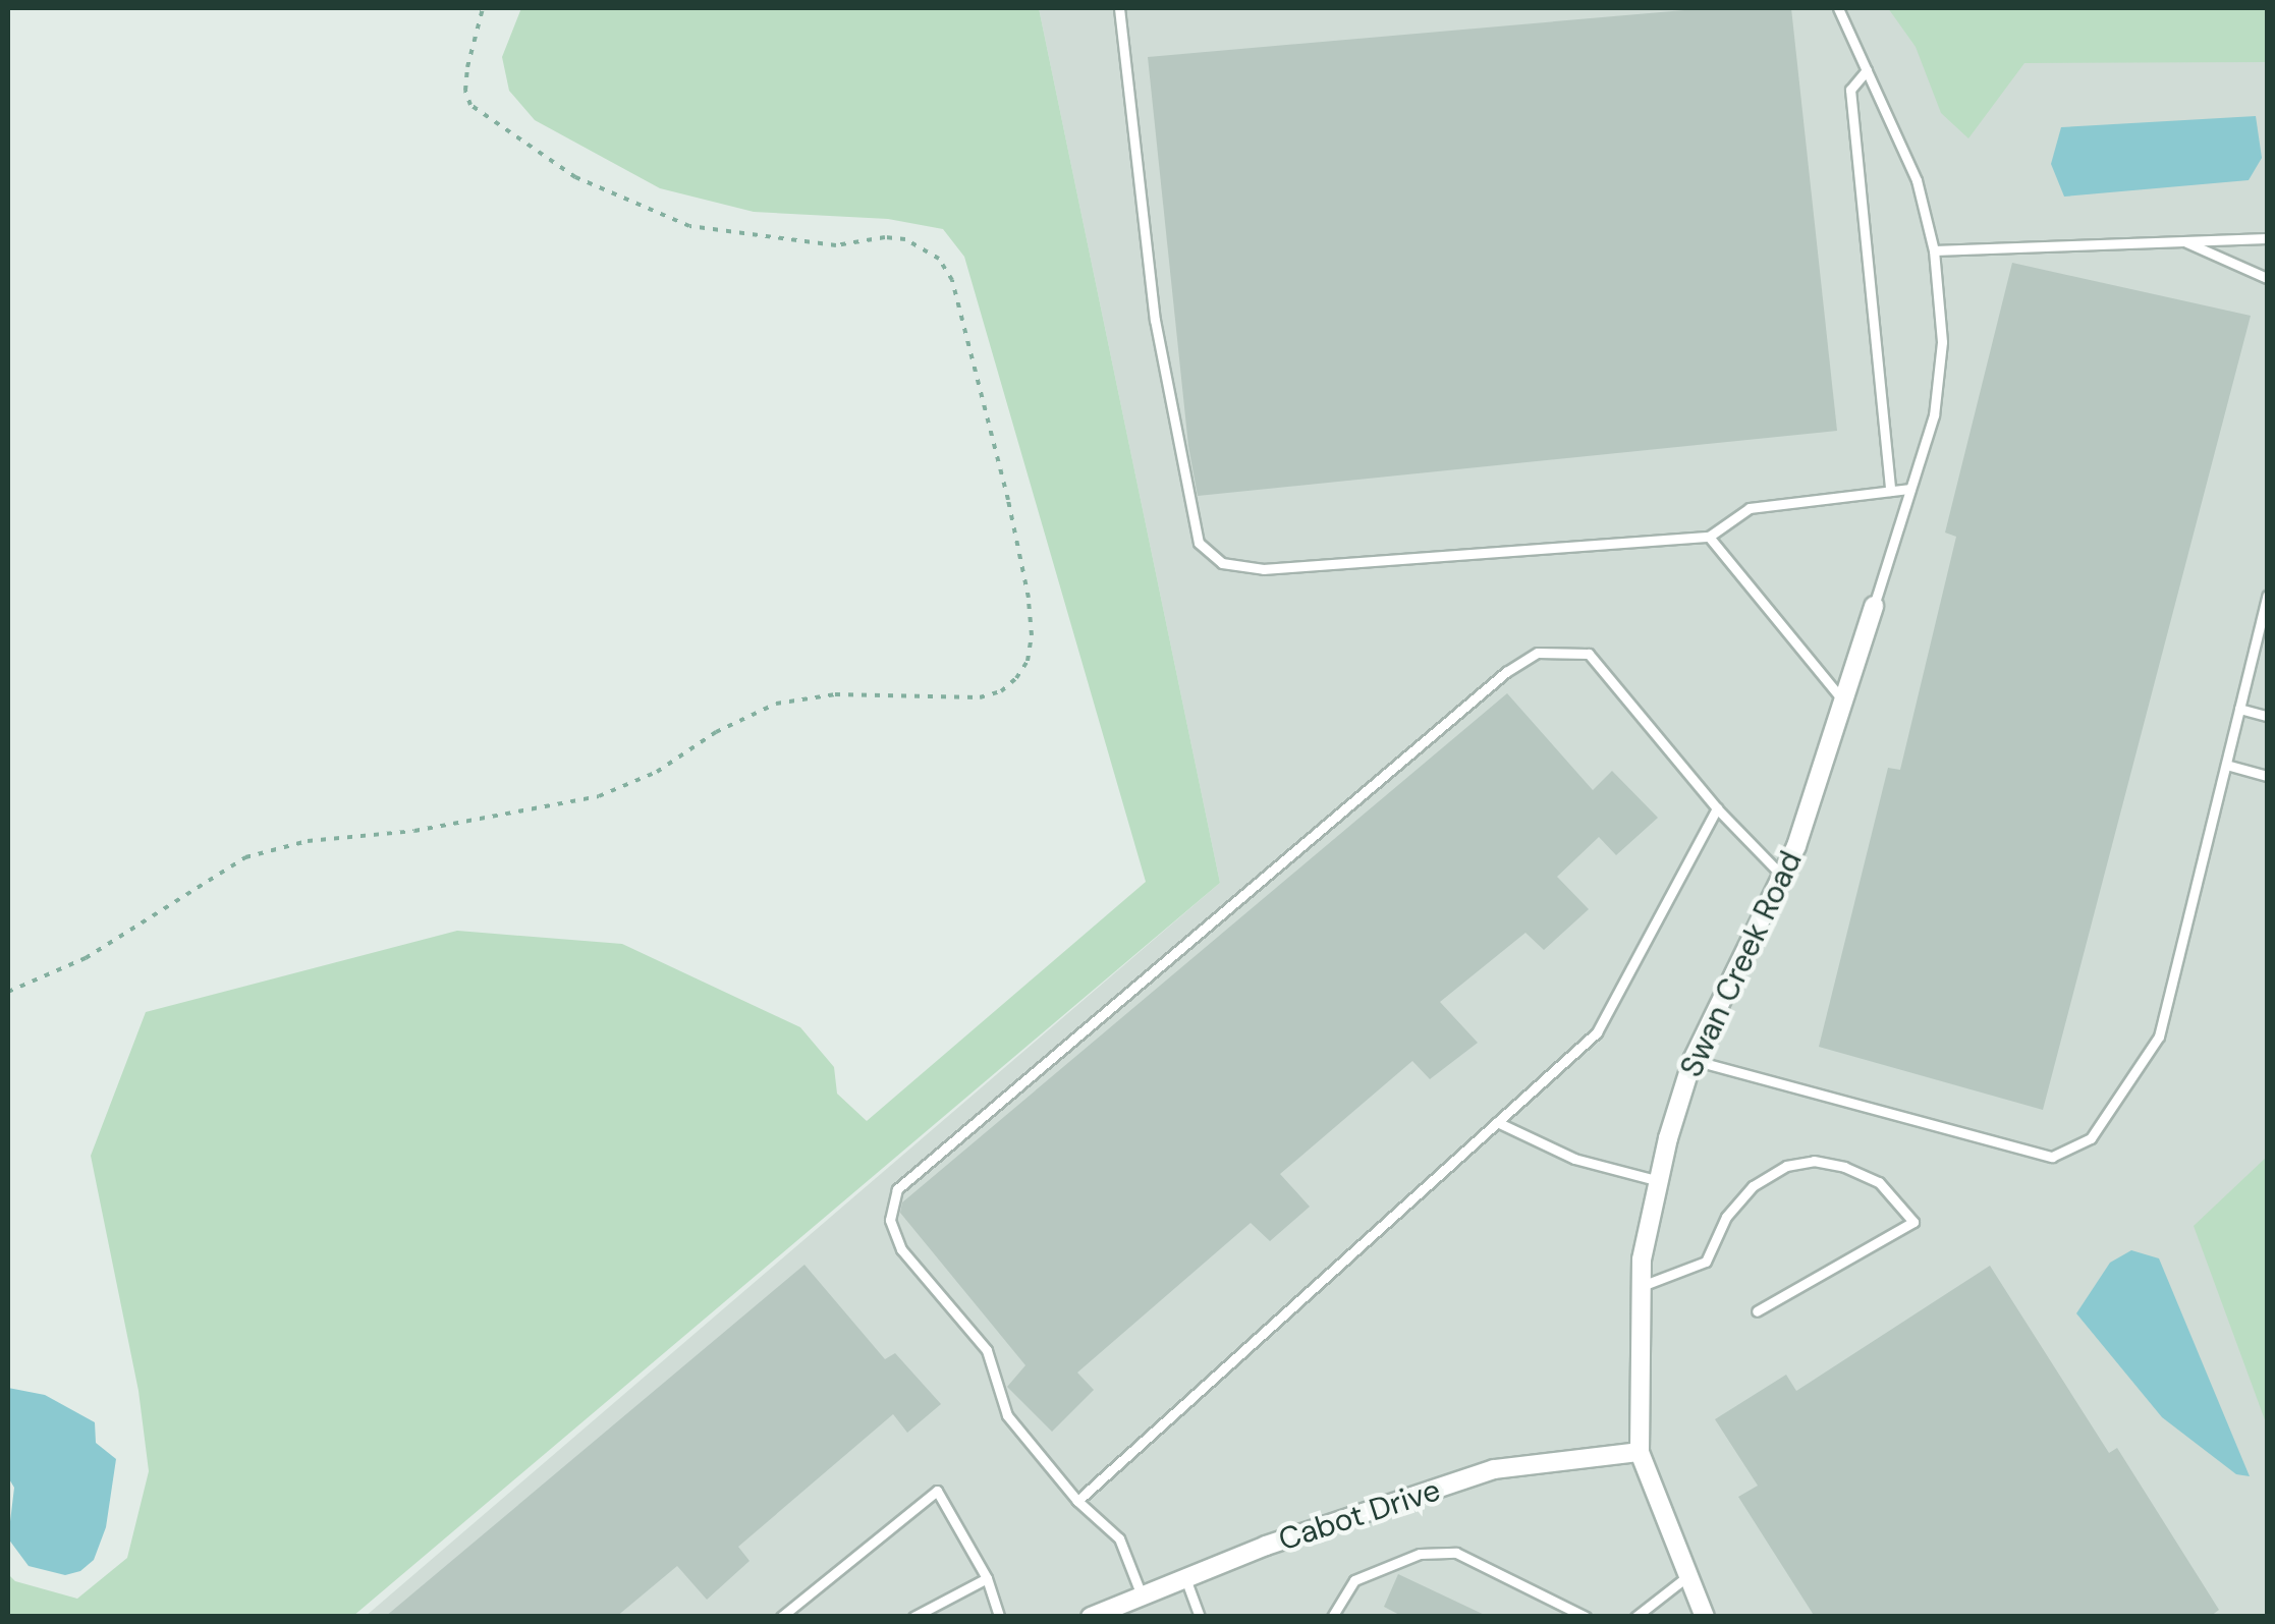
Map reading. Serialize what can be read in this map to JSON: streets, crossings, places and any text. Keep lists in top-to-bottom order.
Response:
{
  "streets": {
    "street": ["Swan Creek Road", "Cabot Drive"]
  },
  "crossings": [
    ["Swan Creek Road", "Cabot Drive"]
  ]
}
